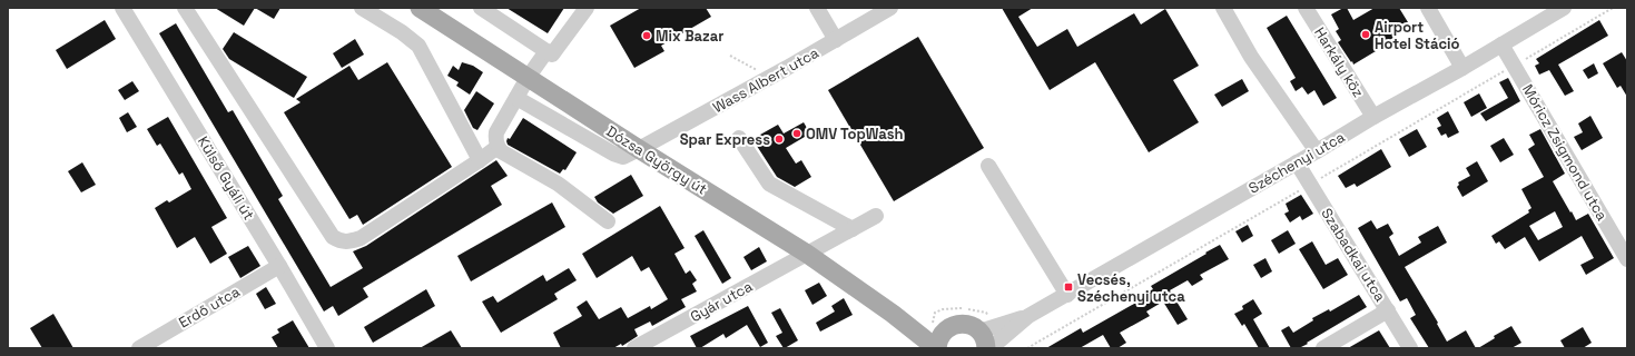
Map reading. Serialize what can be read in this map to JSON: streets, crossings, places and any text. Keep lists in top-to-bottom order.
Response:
{
  "streets": {
    "main road": ["Dózsa György út"],
    "street": [
      "Harkály köz",
      "Wass Albert utca",
      "Móricz Zsigmond utca",
      "Széchenyi utca",
      "Külső Gyáli út",
      "Szabadkai utca",
      "Gyár utca",
      "Erdő utca"
    ]
  },
  "crossings": [
    ["Harkály köz", "Széchenyi utca"],
    ["Wass Albert utca", "Dózsa György út"],
    ["Móricz Zsigmond utca", "Széchenyi utca"],
    ["Dózsa György út", "Gyár utca"],
    ["Széchenyi utca", "Szabadkai utca"],
    ["Külső Gyáli út", "Erdő utca"]
  ],
  "places": {
    "other": [
      "Airport Hotel Stáció",
      "Mix Bazar",
      "OMV TopWash",
      "Spar Express"
    ],
    "transit": ["Vecsés, Széchenyi utca"]
  }
}
